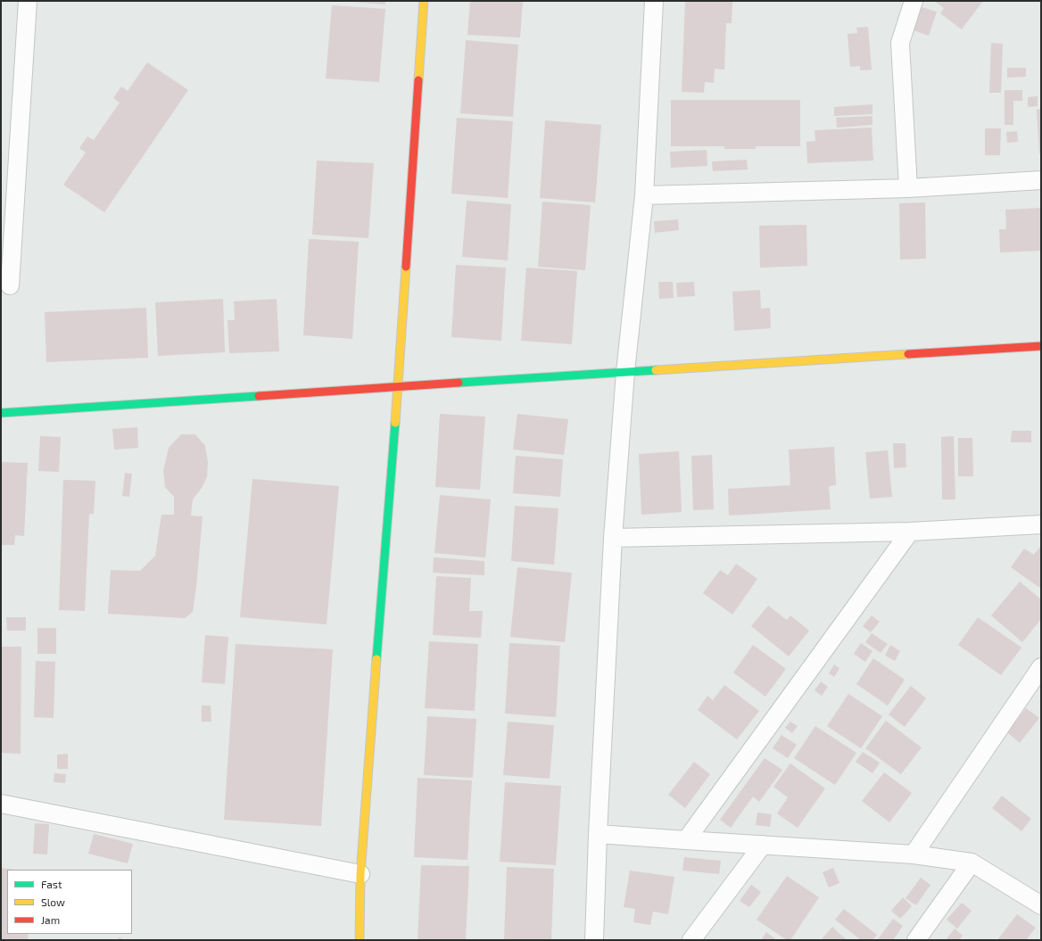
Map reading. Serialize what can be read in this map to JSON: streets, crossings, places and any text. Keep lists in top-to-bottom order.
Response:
{
  "legend": ["Fast", "Slow", "Jam"]
}
